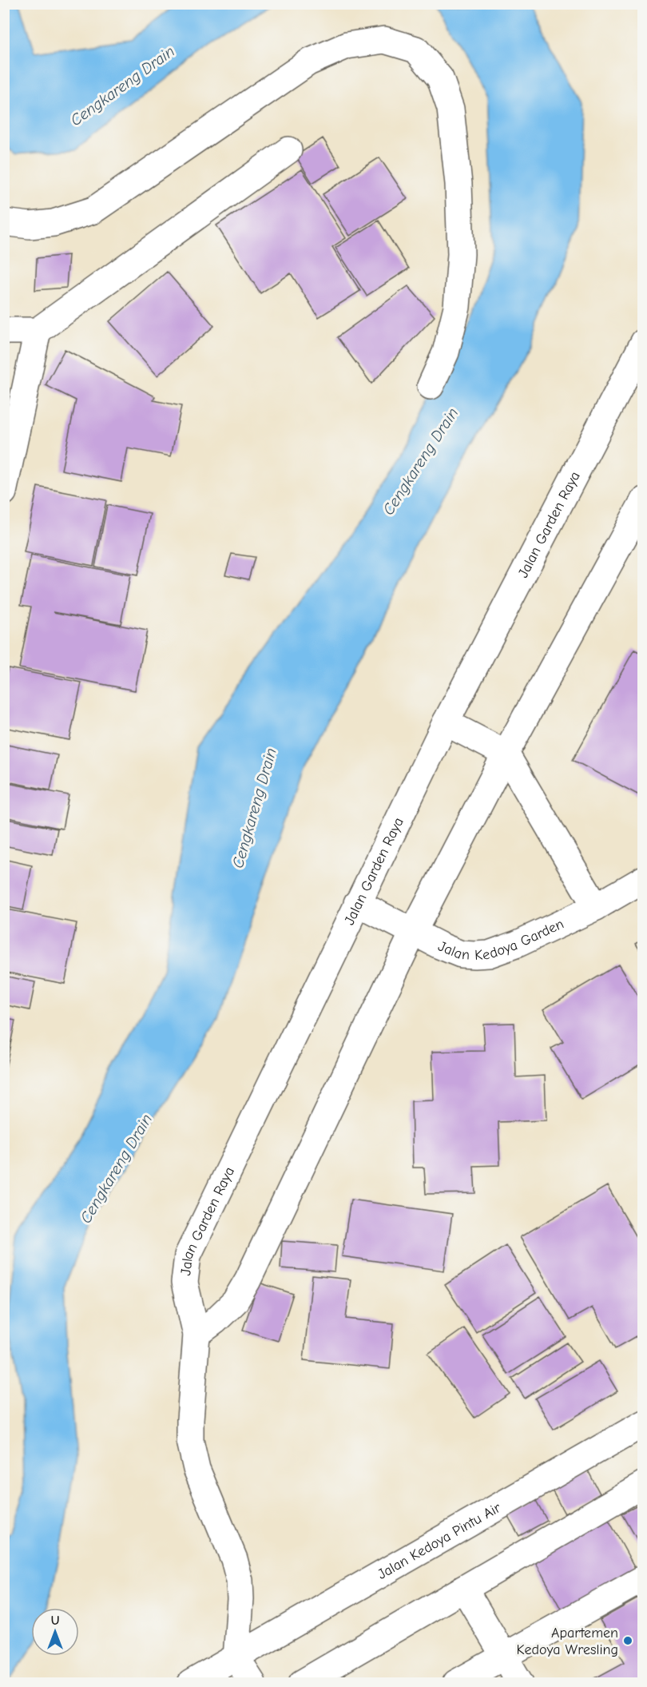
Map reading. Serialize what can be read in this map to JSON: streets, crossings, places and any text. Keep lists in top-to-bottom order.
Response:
{
  "streets": {
    "street": ["Jalan Garden Raya", "Jalan Kedoya Garden", "Jalan Kedoya Pintu Air"]
  },
  "crossings": [
    ["Jalan Garden Raya", "Jalan Kedoya Garden"]
  ],
  "water": ["Cengkareng Drain"],
  "places": ["Apartemen Kedoya Wresling"],
  "north": "top"
}
